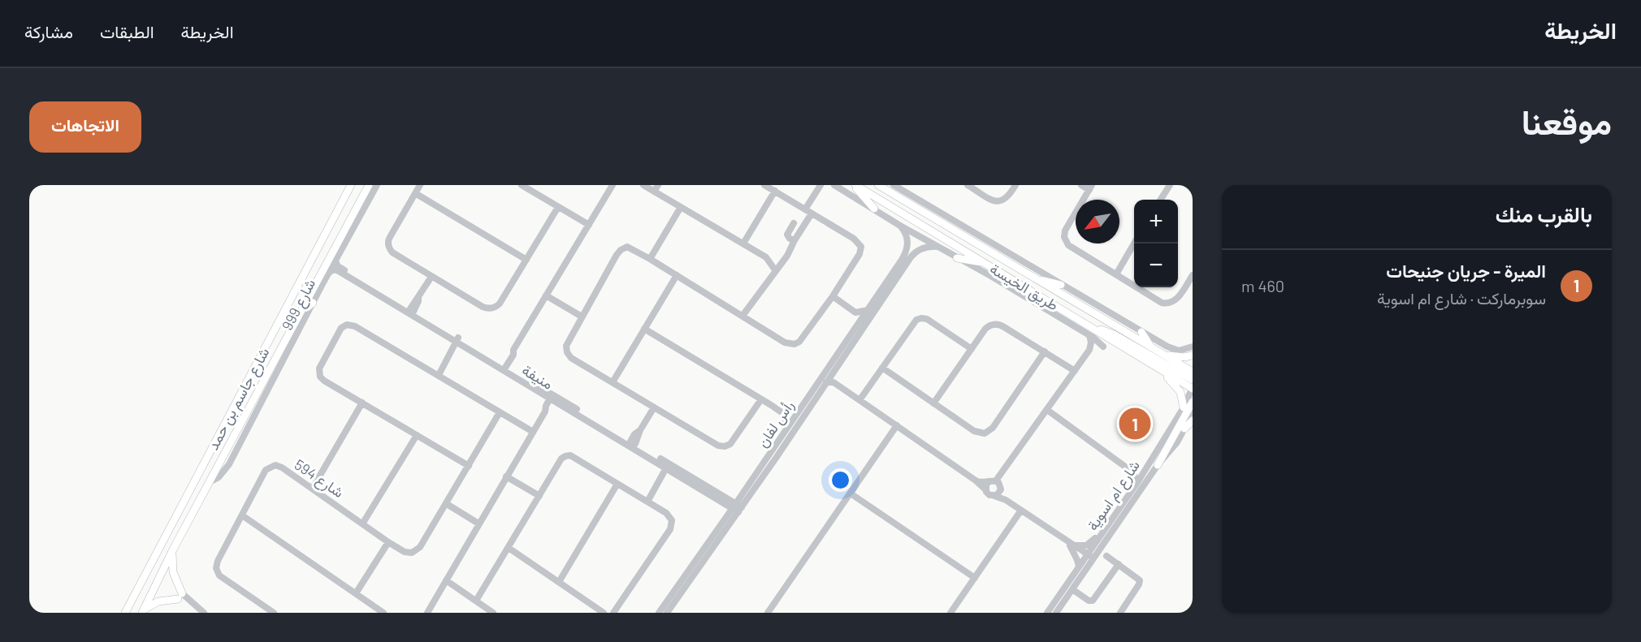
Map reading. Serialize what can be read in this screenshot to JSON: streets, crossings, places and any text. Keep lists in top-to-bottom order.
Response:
{
  "streets": {
    "main road": ["طريق الخيسة", "شارع جاسم بن حمد"],
    "street": [
      "شارع 999",
      "منيفة",
      "رأس لفان",
      "شارع 594",
      "شارع ام اسوية"
    ]
  },
  "crossings": [
    ["طريق الخيسة", "شارع ام اسوية"],
    ["شارع 999", "منيفة"],
    ["شارع 999", "شارع جاسم بن حمد"],
    ["منيفة", "رأس لفان"]
  ],
  "north": "bottom left",
  "page": {
    "header": "الخريطة",
    "nav": ["الخريطة", "الطبقات", "مشاركة"],
    "title": "موقعنا",
    "buttons": "الاتجاهات",
    "heading": "بالقرب منك",
    "map_buttons": ["+", "−"],
    "list": [
      {
        "mark": "1",
        "name": "الميرة - جريان جنيحات",
        "note": "سوبرماركت · شارع ام اسوية",
        "value": "460 m"
      }
    ],
    "pins": "1"
  }
}
